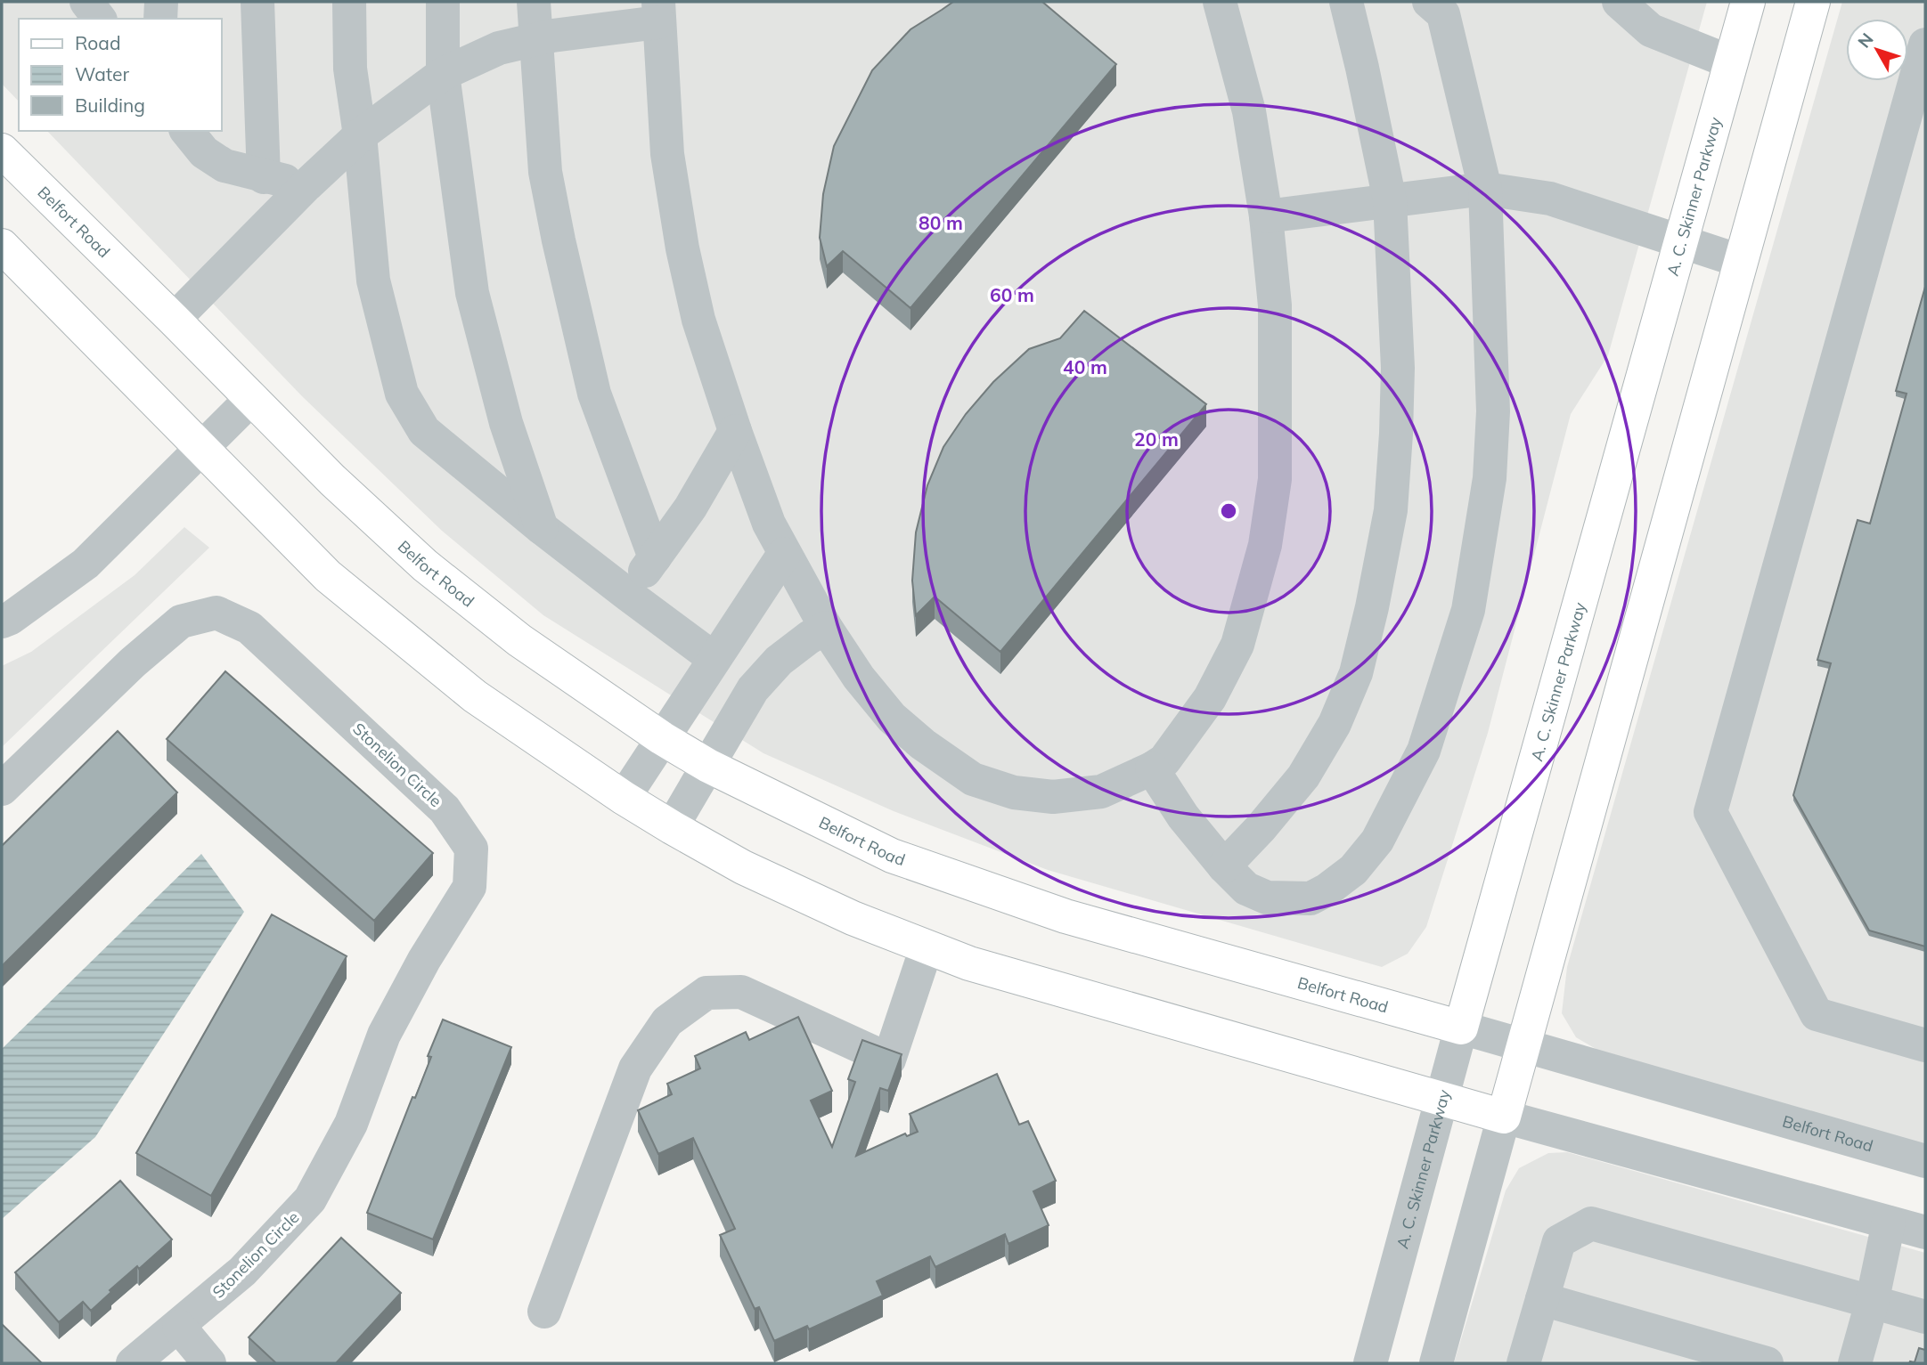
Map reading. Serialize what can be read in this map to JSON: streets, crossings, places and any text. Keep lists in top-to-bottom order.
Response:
{
  "streets": {
    "main road": ["A. C. Skinner Parkway", "Belfort Road"],
    "street": ["Stonelion Circle"]
  },
  "crossings": [
    ["A. C. Skinner Parkway", "Belfort Road"]
  ],
  "legend": ["Road", "Water", "Building"],
  "north": "top left",
  "rings": [
    "80 m",
    "60 m",
    "40 m",
    "20 m"
  ]
}
